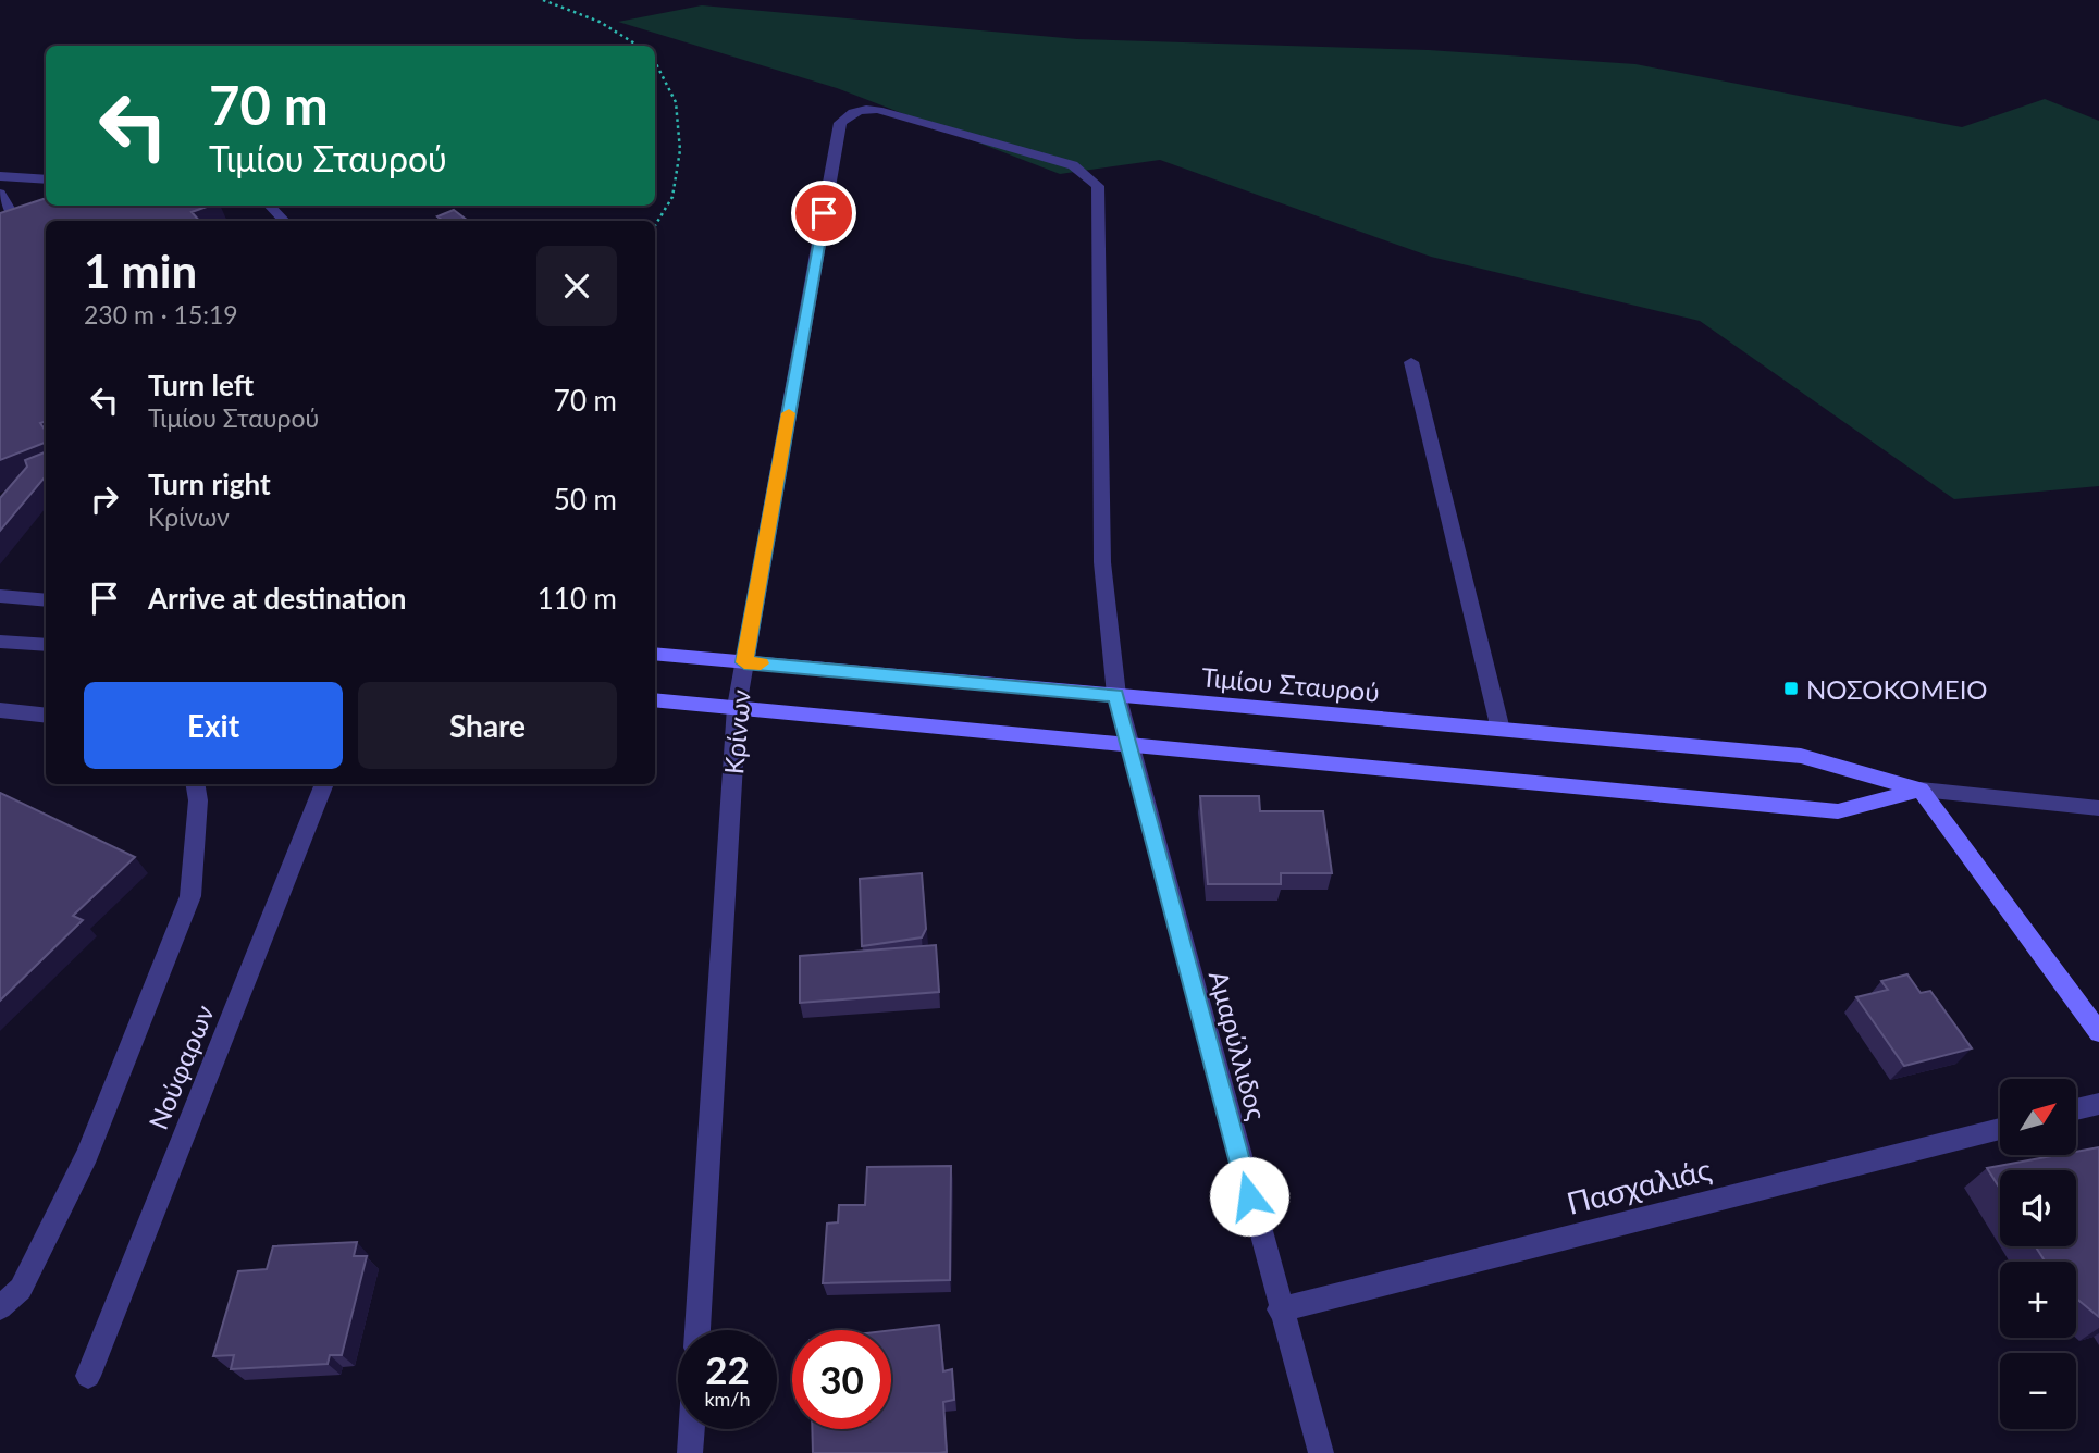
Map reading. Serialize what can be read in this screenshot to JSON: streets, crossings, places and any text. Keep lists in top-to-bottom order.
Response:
{
  "streets": {
    "street": [
      "Τιμίου Σταυρού",
      "Κρίνων",
      "Αμαρύλλιδος",
      "Νούφαρων",
      "Πασχαλιάς"
    ]
  },
  "crossings": [
    ["Τιμίου Σταυρού", "Κρίνων"],
    ["Τιμίου Σταυρού", "Αμαρύλλιδος"],
    ["Κρίνων", "Αμαρύλλιδος"],
    ["Αμαρύλλιδος", "Πασχαλιάς"]
  ],
  "places": {
    "transit": ["ΝΟΣΟΚΟΜΕΙΟ"]
  },
  "north": "top right",
  "page": {
    "turn": ["70 m", "Τιμίου Σταυρού"],
    "heading": ["1 min", "230 m · 15:19"],
    "list": [
      {
        "name": "Turn left",
        "note": "Τιμίου Σταυρού",
        "value": "70 m"
      },
      {
        "name": "Turn right",
        "note": "Κρίνων",
        "value": "50 m"
      },
      {
        "name": "Arrive at destination",
        "value": "110 m"
      }
    ],
    "buttons": ["Exit", "Share"],
    "map_buttons": ["+", "−"],
    "speed": "22 km/h",
    "limit": "30"
  }
}
